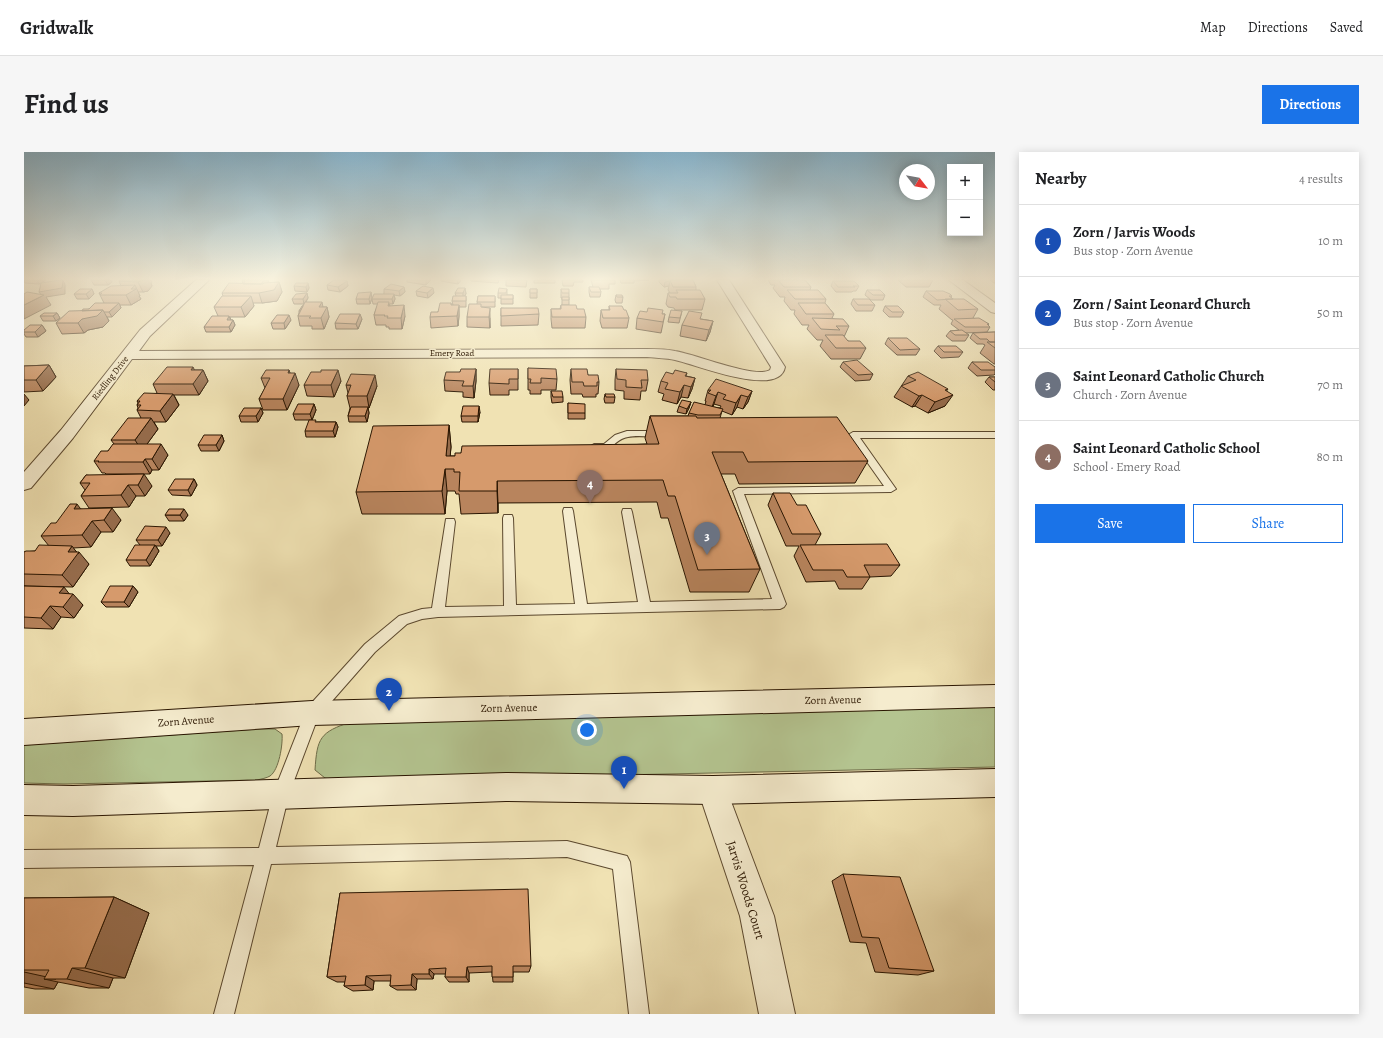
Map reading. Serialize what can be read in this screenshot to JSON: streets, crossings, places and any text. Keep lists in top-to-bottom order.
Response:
{
  "streets": {
    "street": [
      "Emery Road",
      "Riedling Drive",
      "Zorn Avenue",
      "Jarvis Woods Court"
    ]
  },
  "crossings": [
    ["Emery Road", "Riedling Drive"]
  ],
  "north": "bottom right",
  "page": {
    "header": "Gridwalk",
    "nav": ["Map", "Directions", "Saved"],
    "title": "Find us",
    "buttons": [
      "Directions",
      ["Save", "Share"]
    ],
    "heading": ["Nearby", "4 results"],
    "map_buttons": ["+", "−"],
    "list": [
      {
        "mark": "1",
        "name": "Zorn / Jarvis Woods",
        "note": "Bus stop · Zorn Avenue",
        "value": "10 m"
      },
      {
        "mark": "2",
        "name": "Zorn / Saint Leonard Church",
        "note": "Bus stop · Zorn Avenue",
        "value": "50 m"
      },
      {
        "mark": "3",
        "name": "Saint Leonard Catholic Church",
        "note": "Church · Zorn Avenue",
        "value": "70 m"
      },
      {
        "mark": "4",
        "name": "Saint Leonard Catholic School",
        "note": "School · Emery Road",
        "value": "80 m"
      }
    ],
    "pins": [
      "4",
      "3",
      "2",
      "1"
    ]
  }
}
